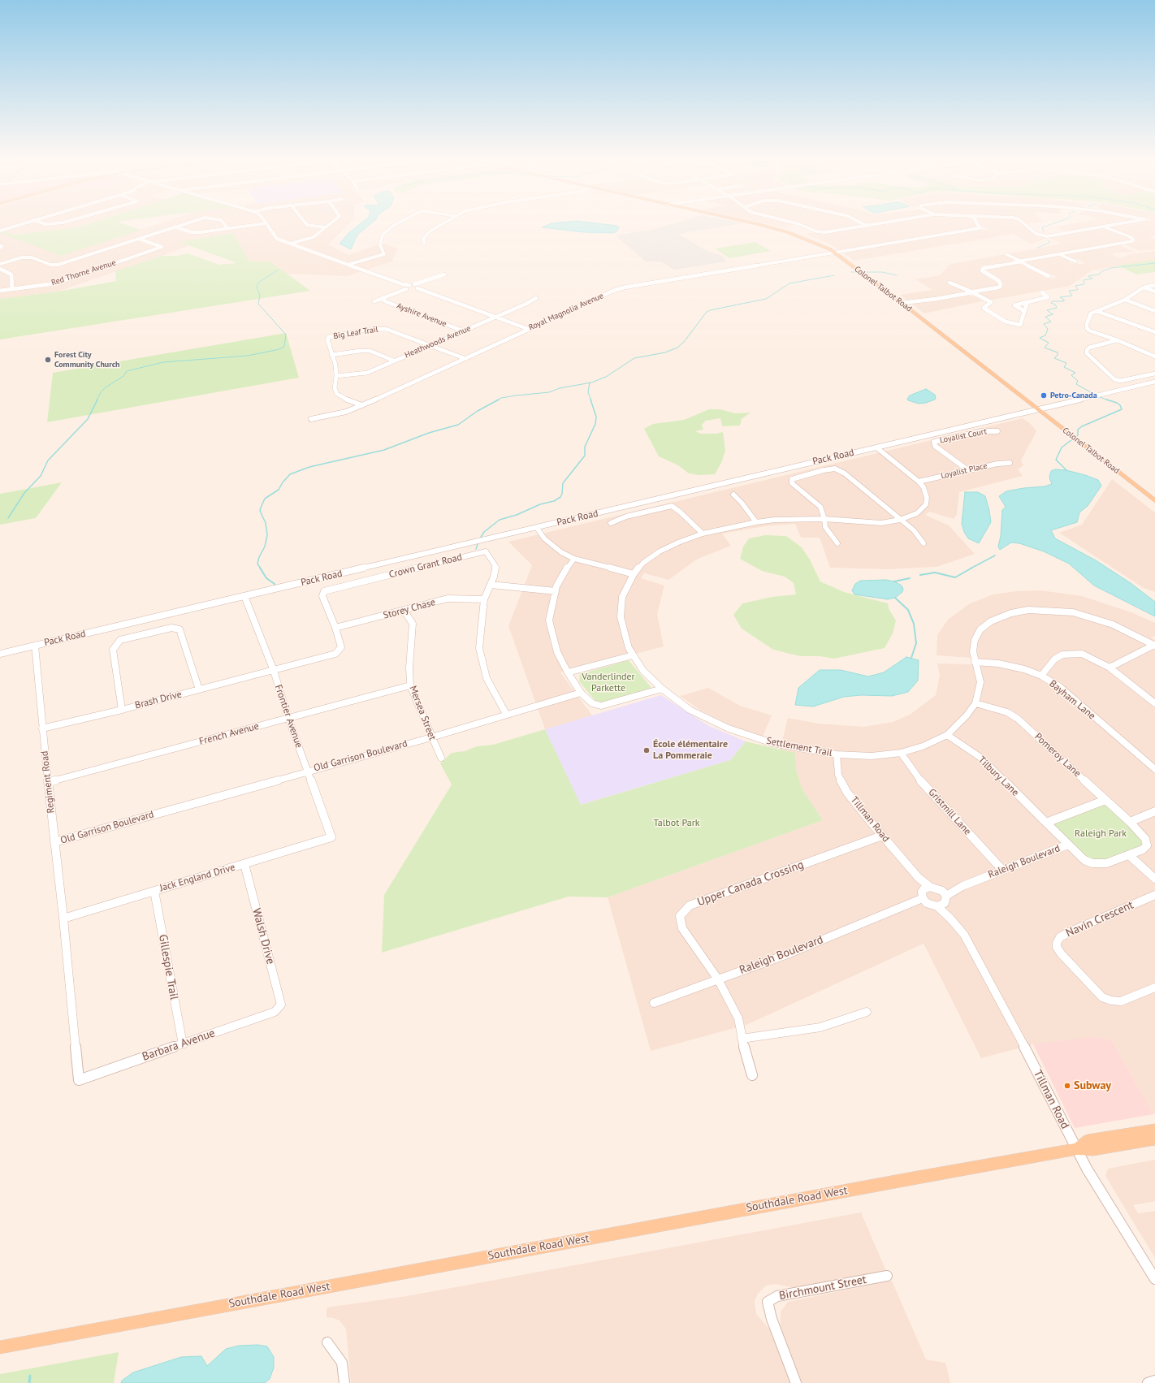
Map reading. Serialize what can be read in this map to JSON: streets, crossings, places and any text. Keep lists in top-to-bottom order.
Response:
{
  "streets": {
    "main road": ["Colonel Talbot Road", "Southdale Road West"],
    "street": [
      "Red Thorne Avenue",
      "Royal Magnolia Avenue",
      "Ayshire Avenue",
      "Big Leaf Trail",
      "Heathwoods Avenue",
      "Loyalist Court",
      "Pack Road",
      "Loyalist Place",
      "Crown Grant Road",
      "Storey Chase",
      "Brash Drive",
      "Bayham Lane",
      "Mersea Street",
      "Frontier Avenue",
      "French Avenue",
      "Settlement Trail",
      "Pomeroy Lane",
      "Old Garrison Boulevard",
      "Tilbury Lane",
      "Regiment Road",
      "Gristmill Lane",
      "Tillman Road",
      "Raleigh Boulevard",
      "Jack England Drive",
      "Upper Canada Crossing",
      "Navin Crescent",
      "Walsh Drive",
      "Gillespie Trail",
      "Barbara Avenue",
      "Birchmount Street"
    ]
  },
  "crossings": [
    ["Colonel Talbot Road", "Royal Magnolia Avenue"],
    ["Colonel Talbot Road", "Pack Road"],
    ["Royal Magnolia Avenue", "Big Leaf Trail"],
    ["Ayshire Avenue", "Heathwoods Avenue"],
    ["Big Leaf Trail", "Heathwoods Avenue"],
    ["Loyalist Court", "Loyalist Place"],
    ["Pack Road", "Frontier Avenue"],
    ["Pack Road", "Settlement Trail"],
    ["Pack Road", "Regiment Road"],
    ["Loyalist Place", "Settlement Trail"],
    ["Crown Grant Road", "Storey Chase"],
    ["Crown Grant Road", "Brash Drive"],
    ["Crown Grant Road", "Frontier Avenue"],
    ["Crown Grant Road", "Old Garrison Boulevard"],
    ["Storey Chase", "Mersea Street"],
    ["Brash Drive", "Frontier Avenue"],
    ["Brash Drive", "Regiment Road"],
    ["Bayham Lane", "Settlement Trail"],
    ["Mersea Street", "French Avenue"],
    ["Mersea Street", "Old Garrison Boulevard"],
    ["Frontier Avenue", "French Avenue"],
    ["Frontier Avenue", "Old Garrison Boulevard"],
    ["Frontier Avenue", "Jack England Drive"],
    ["French Avenue", "Regiment Road"],
    ["Settlement Trail", "Pomeroy Lane"],
    ["Settlement Trail", "Tilbury Lane"],
    ["Settlement Trail", "Gristmill Lane"],
    ["Settlement Trail", "Tillman Road"],
    ["Pomeroy Lane", "Raleigh Boulevard"],
    ["Old Garrison Boulevard", "Regiment Road"],
    ["Tilbury Lane", "Raleigh Boulevard"],
    ["Regiment Road", "Jack England Drive"],
    ["Regiment Road", "Barbara Avenue"],
    ["Gristmill Lane", "Raleigh Boulevard"],
    ["Tillman Road", "Raleigh Boulevard"],
    ["Tillman Road", "Upper Canada Crossing"],
    ["Tillman Road", "Southdale Road West"],
    ["Raleigh Boulevard", "Upper Canada Crossing"],
    ["Jack England Drive", "Walsh Drive"],
    ["Jack England Drive", "Gillespie Trail"],
    ["Walsh Drive", "Barbara Avenue"],
    ["Gillespie Trail", "Barbara Avenue"]
  ],
  "parks": ["Vanderlinder Parkette", "Talbot Park", "Raleigh Park"],
  "places": [
    "Forest City Community Church",
    "Petro-Canada",
    "École élémentaire La Pommeraie",
    "Subway"
  ]
}
